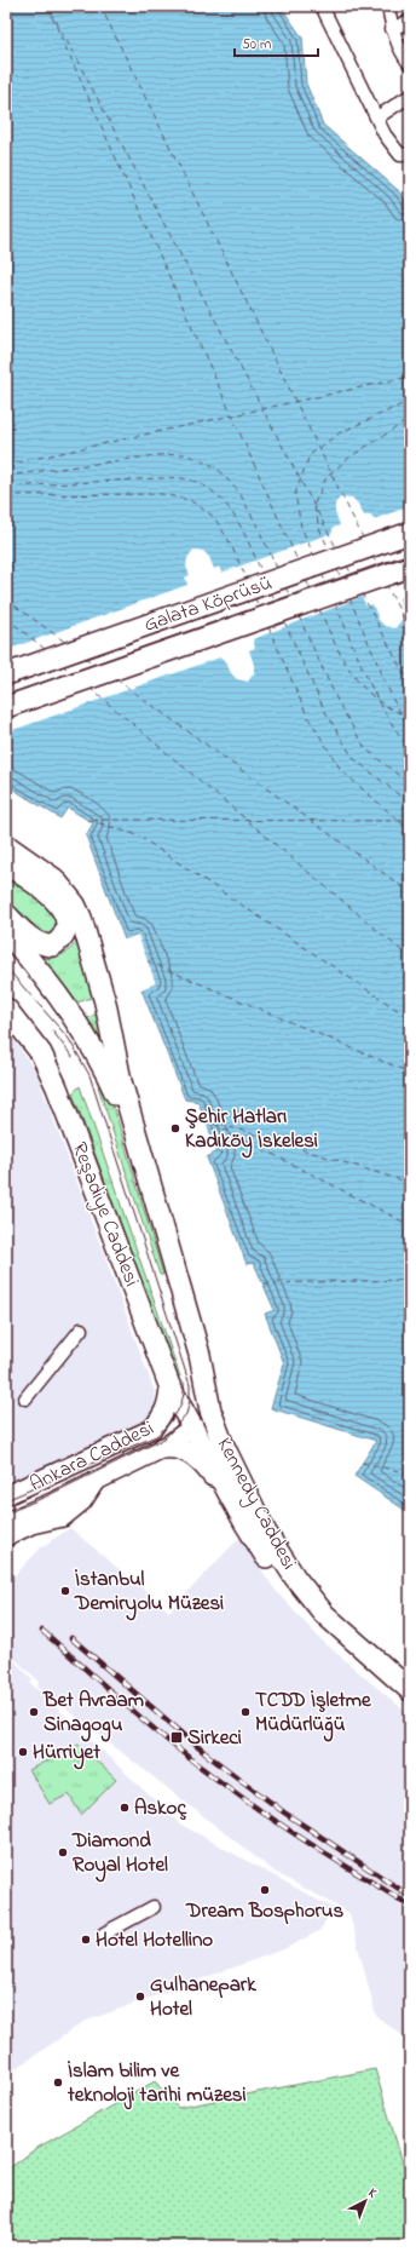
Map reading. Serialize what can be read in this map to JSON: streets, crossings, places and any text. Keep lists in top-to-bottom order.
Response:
{
  "streets": {
    "main road": [
      "Galata Köprüsü",
      "Reşadiye Caddesi",
      "Ankara Caddesi",
      "Kennedy Caddesi"
    ]
  },
  "crossings": [
    ["Reşadiye Caddesi", "Ankara Caddesi"],
    ["Reşadiye Caddesi", "Kennedy Caddesi"],
    ["Ankara Caddesi", "Kennedy Caddesi"]
  ],
  "places": {
    "other": [
      "Şehir Hatları Kadıköy İskelesi",
      "İstanbul Demiryolu Müzesi",
      "Bet Avraam Sinagogu",
      "TCDD İşletme Müdürlüğü",
      "Hürriyet",
      "Askoç",
      "Diamond Royal Hotel",
      "Dream Bosphorus",
      "Hotel Hotellino",
      "Gulhanepark Hotel",
      "İslam bilim ve teknoloji tarihi müzesi"
    ],
    "transit": ["Sirkeci"]
  },
  "scale_bar": "50 m",
  "north": "top right"
}
